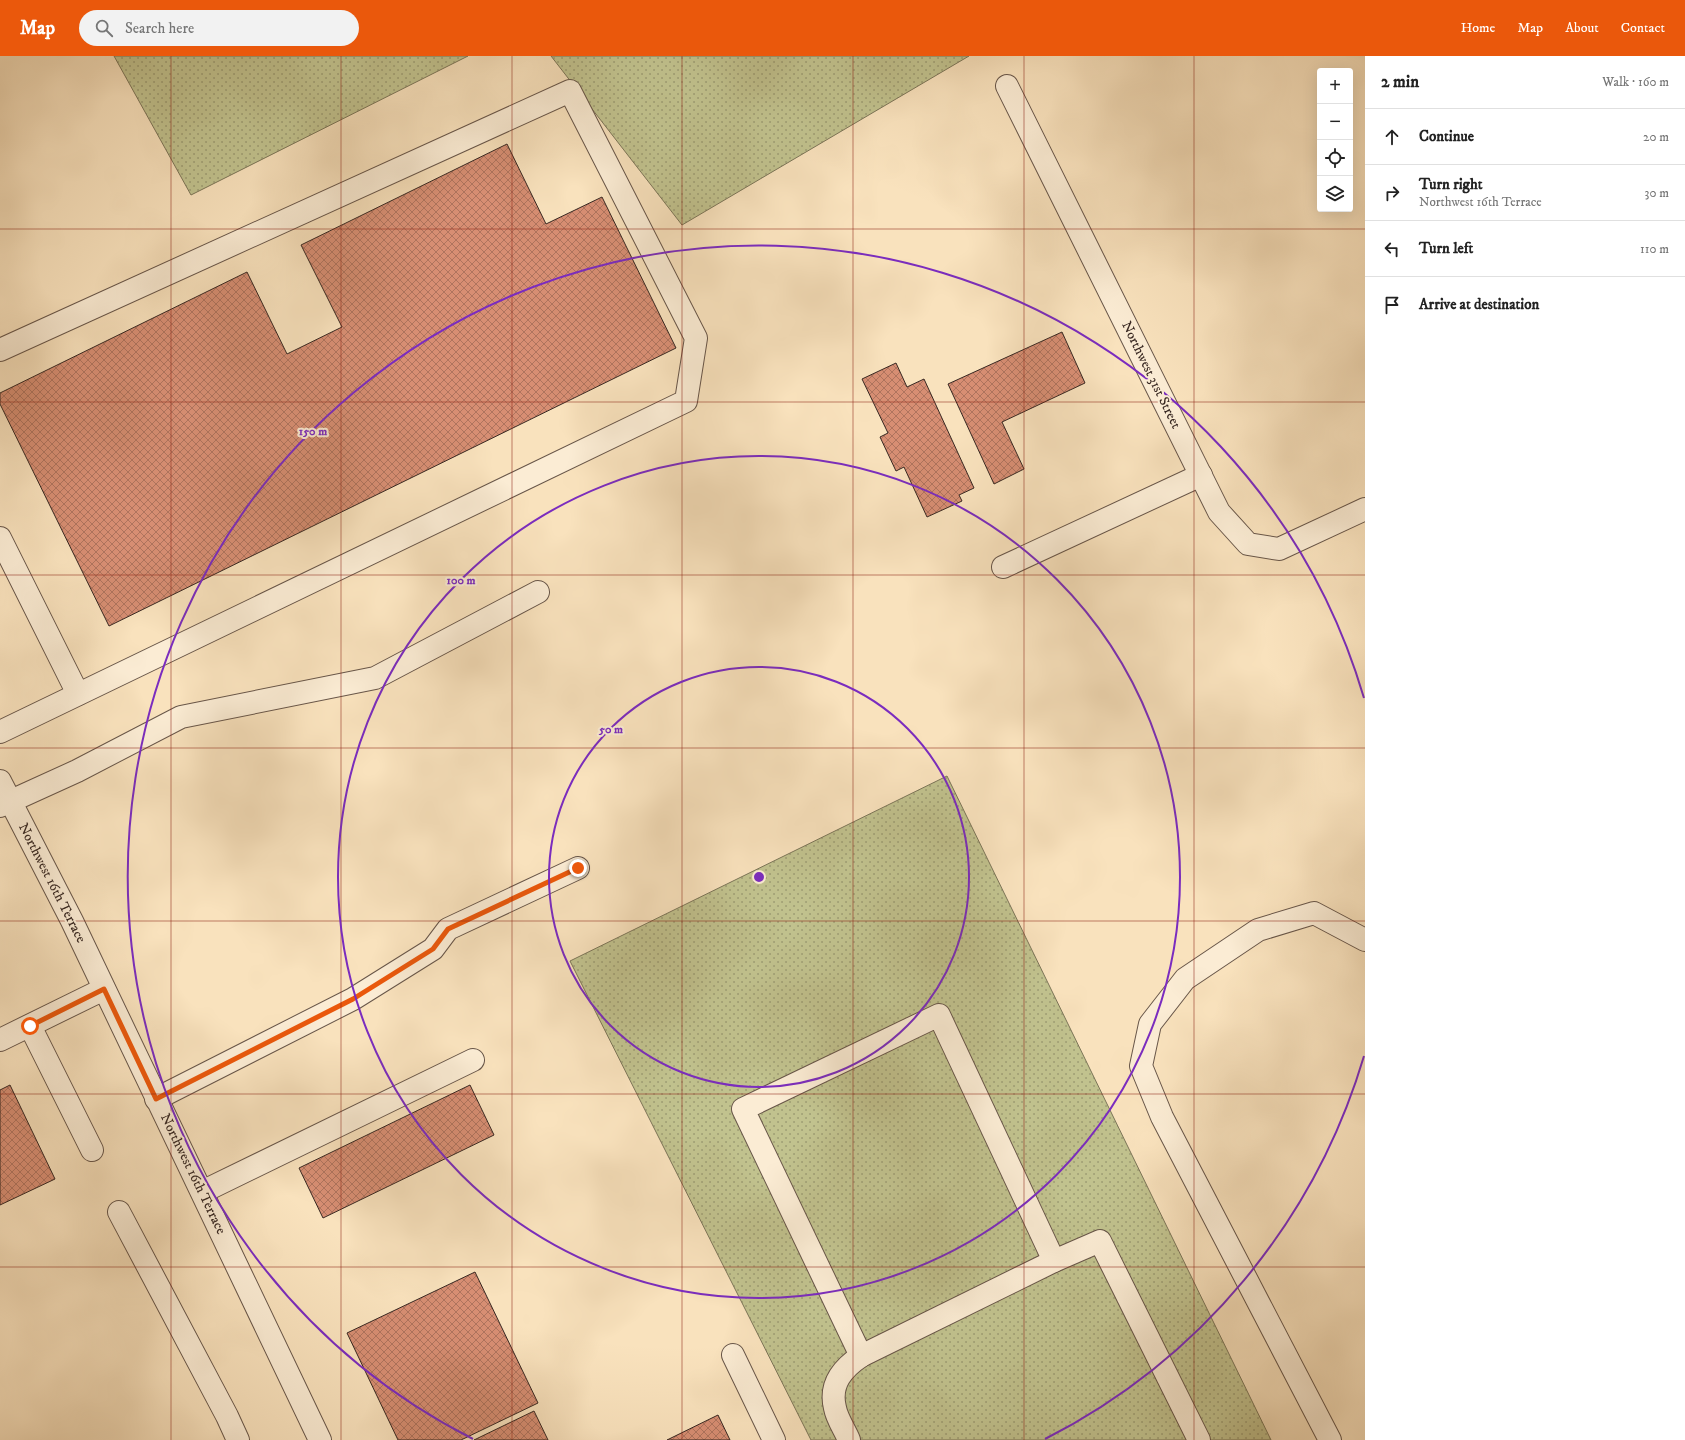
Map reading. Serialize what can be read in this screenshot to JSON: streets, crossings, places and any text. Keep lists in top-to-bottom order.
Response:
{
  "streets": {
    "street": ["Northwest 31st Street", "Northwest 16th Terrace"]
  },
  "page": {
    "header": "Map",
    "search": "Search here",
    "nav": [
      "Home",
      "Map",
      "About",
      "Contact"
    ],
    "heading": ["2 min", "Walk · 160 m"],
    "map_buttons": ["+", "−"],
    "list": [
      ["Continue", "20 m"],
      ["Turn right", "Northwest 16th Terrace", "30 m"],
      ["Turn left", "110 m"],
      "Arrive at destination"
    ]
  },
  "rings": ["150 m", "100 m", "50 m"]
}
